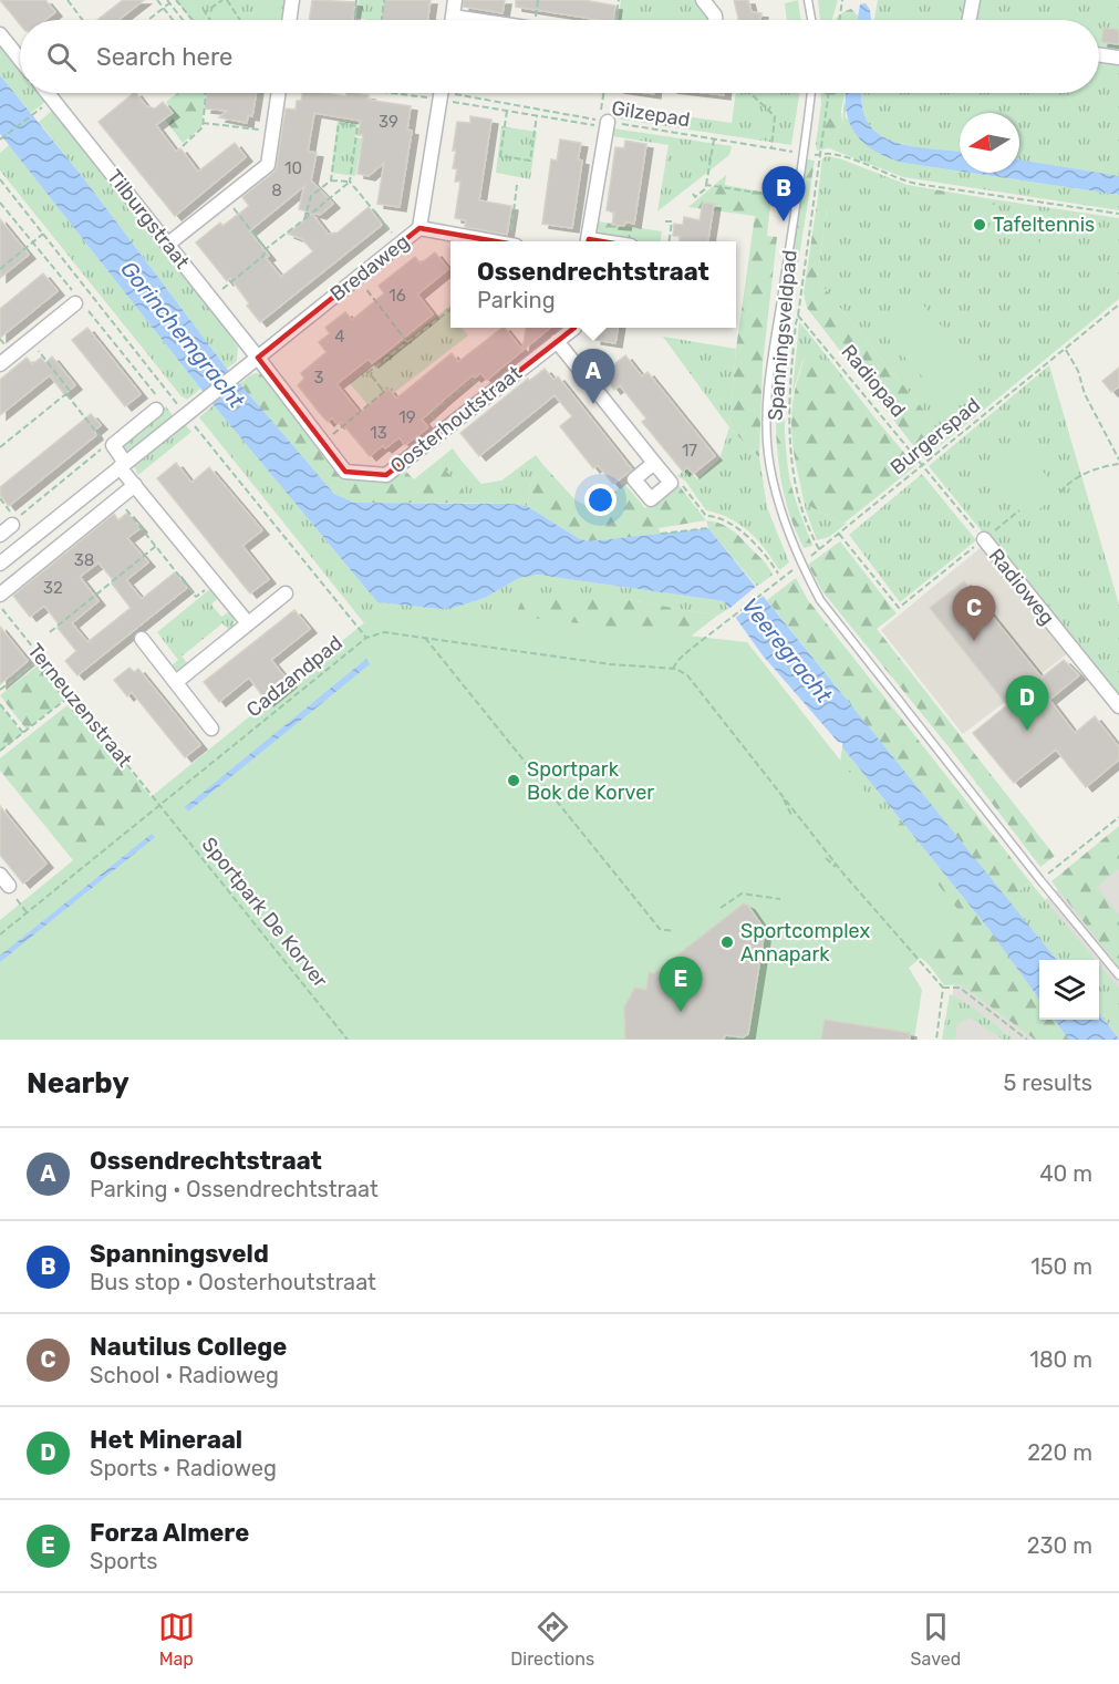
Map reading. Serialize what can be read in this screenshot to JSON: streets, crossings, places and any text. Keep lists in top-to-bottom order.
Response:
{
  "streets": {
    "street": [
      "Tilburgstraat",
      "Bredaweg",
      "Oosterhoutstraat",
      "Radioweg"
    ],
    "path": [
      "Gilzepad",
      "Spanningsveldpad",
      "Radiopad",
      "Burgerspad",
      "Cadzandpad",
      "Terneuzenstraat",
      "Sportpark De Korver"
    ]
  },
  "crossings": [
    ["Gilzepad", "Spanningsveldpad"],
    ["Tilburgstraat", "Bredaweg"],
    ["Tilburgstraat", "Oosterhoutstraat"],
    ["Bredaweg", "Oosterhoutstraat"],
    ["Spanningsveldpad", "Radiopad"],
    ["Spanningsveldpad", "Burgerspad"],
    ["Radiopad", "Burgerspad"],
    ["Radiopad", "Radioweg"],
    ["Burgerspad", "Radioweg"],
    ["Burgerspad", "Cadzandpad"],
    ["Cadzandpad", "Terneuzenstraat"],
    ["Cadzandpad", "Sportpark De Korver"],
    ["Terneuzenstraat", "Sportpark De Korver"]
  ],
  "water": ["Gorinchemgracht", "Veeregracht"],
  "places": ["Tafeltennis", "Sportpark Bok de Korver", "Sportcomplex Annapark"],
  "house_numbers": [
    "39",
    "10",
    "8",
    "16",
    "4",
    "3",
    "19",
    "13",
    "17",
    "38",
    "32"
  ],
  "north": "left",
  "page": {
    "search": "Search here",
    "pins": [
      "B",
      "A",
      "C",
      "D",
      "E"
    ],
    "popup": ["Ossendrechtstraat", "Parking"],
    "heading": ["Nearby", "5 results"],
    "list": [
      {
        "mark": "A",
        "name": "Ossendrechtstraat",
        "note": "Parking · Ossendrechtstraat",
        "value": "40 m"
      },
      {
        "mark": "B",
        "name": "Spanningsveld",
        "note": "Bus stop · Oosterhoutstraat",
        "value": "150 m"
      },
      {
        "mark": "C",
        "name": "Nautilus College",
        "note": "School · Radioweg",
        "value": "180 m"
      },
      {
        "mark": "D",
        "name": "Het Mineraal",
        "note": "Sports · Radioweg",
        "value": "220 m"
      },
      {
        "mark": "E",
        "name": "Forza Almere",
        "note": "Sports",
        "value": "230 m"
      }
    ],
    "nav": ["Map", "Directions", "Saved"]
  }
}
